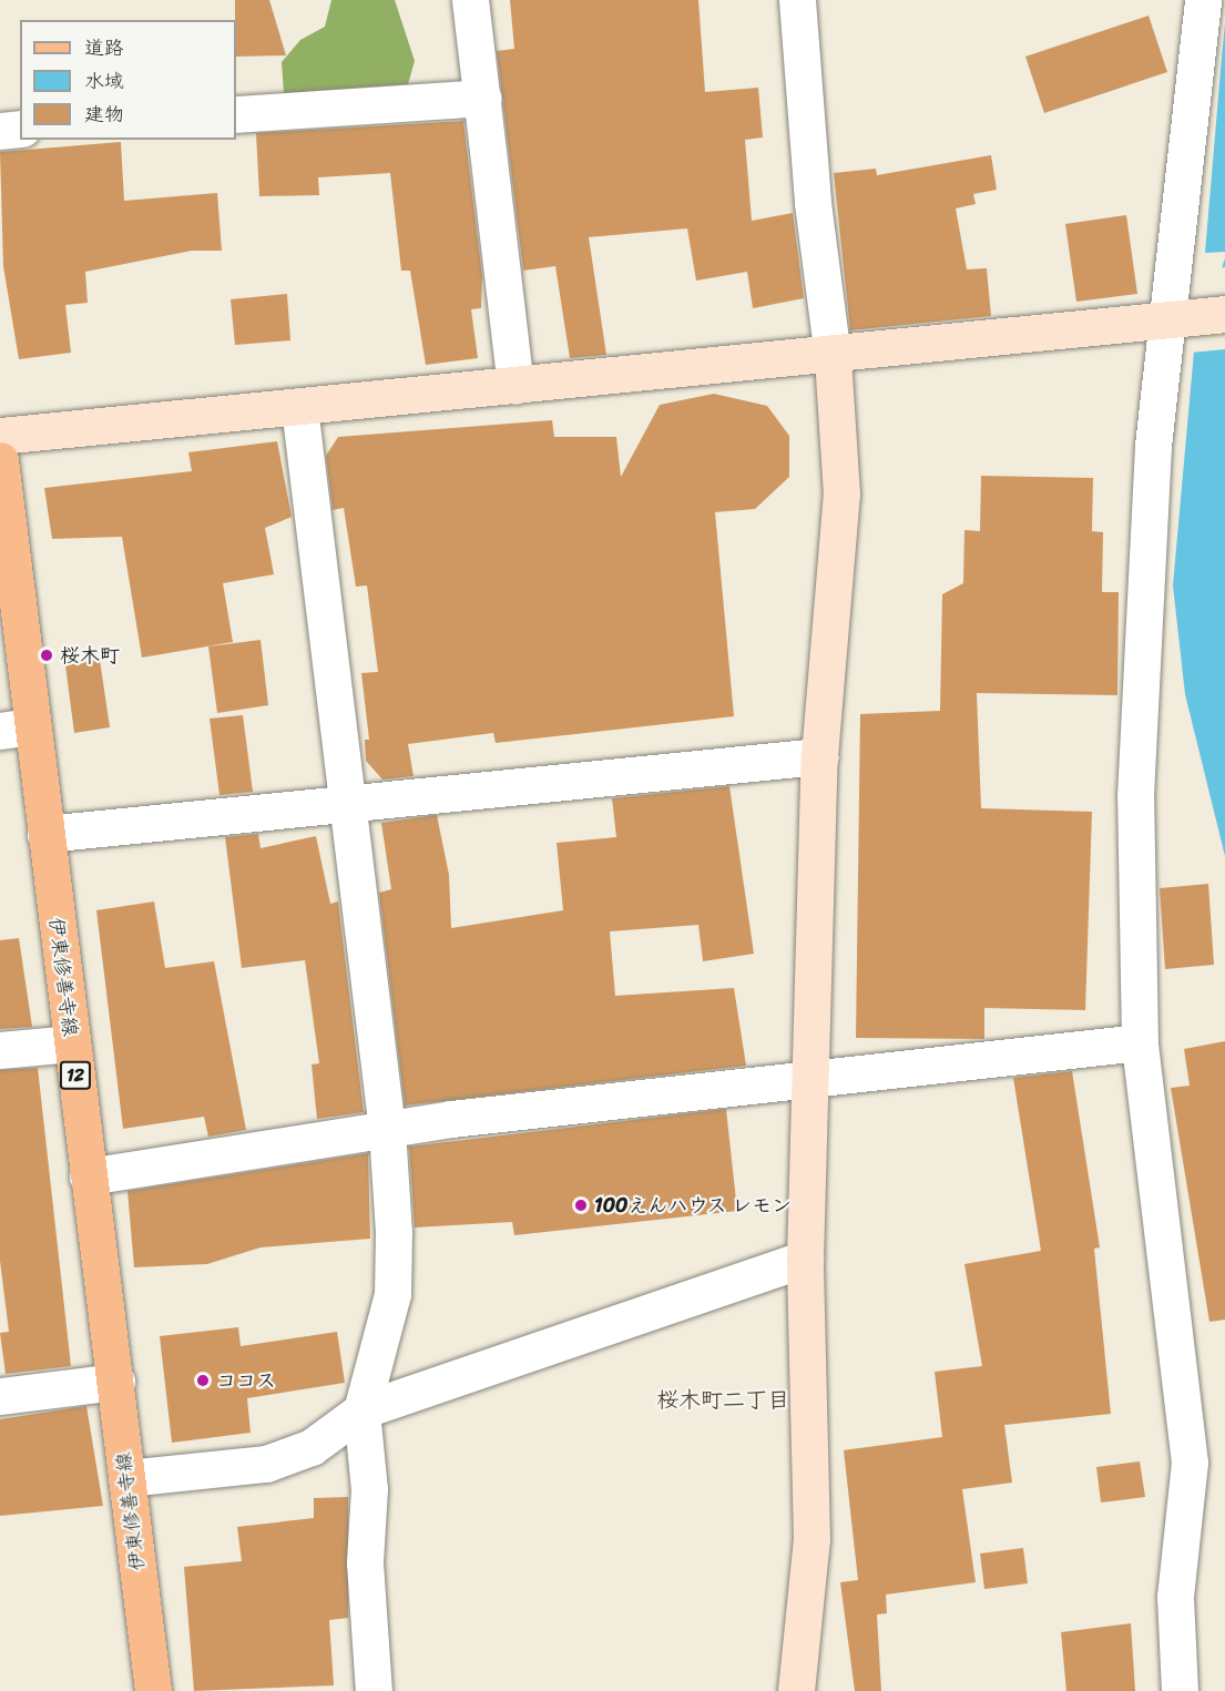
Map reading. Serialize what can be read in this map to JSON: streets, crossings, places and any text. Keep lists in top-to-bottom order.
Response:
{
  "streets": {
    "main road": ["伊東修善寺線", "12"]
  },
  "districts": ["桜木町二丁目"],
  "places": ["桜木町", "100えんハウス レモン", "ココス"],
  "legend": ["道路", "水域", "建物"]
}
